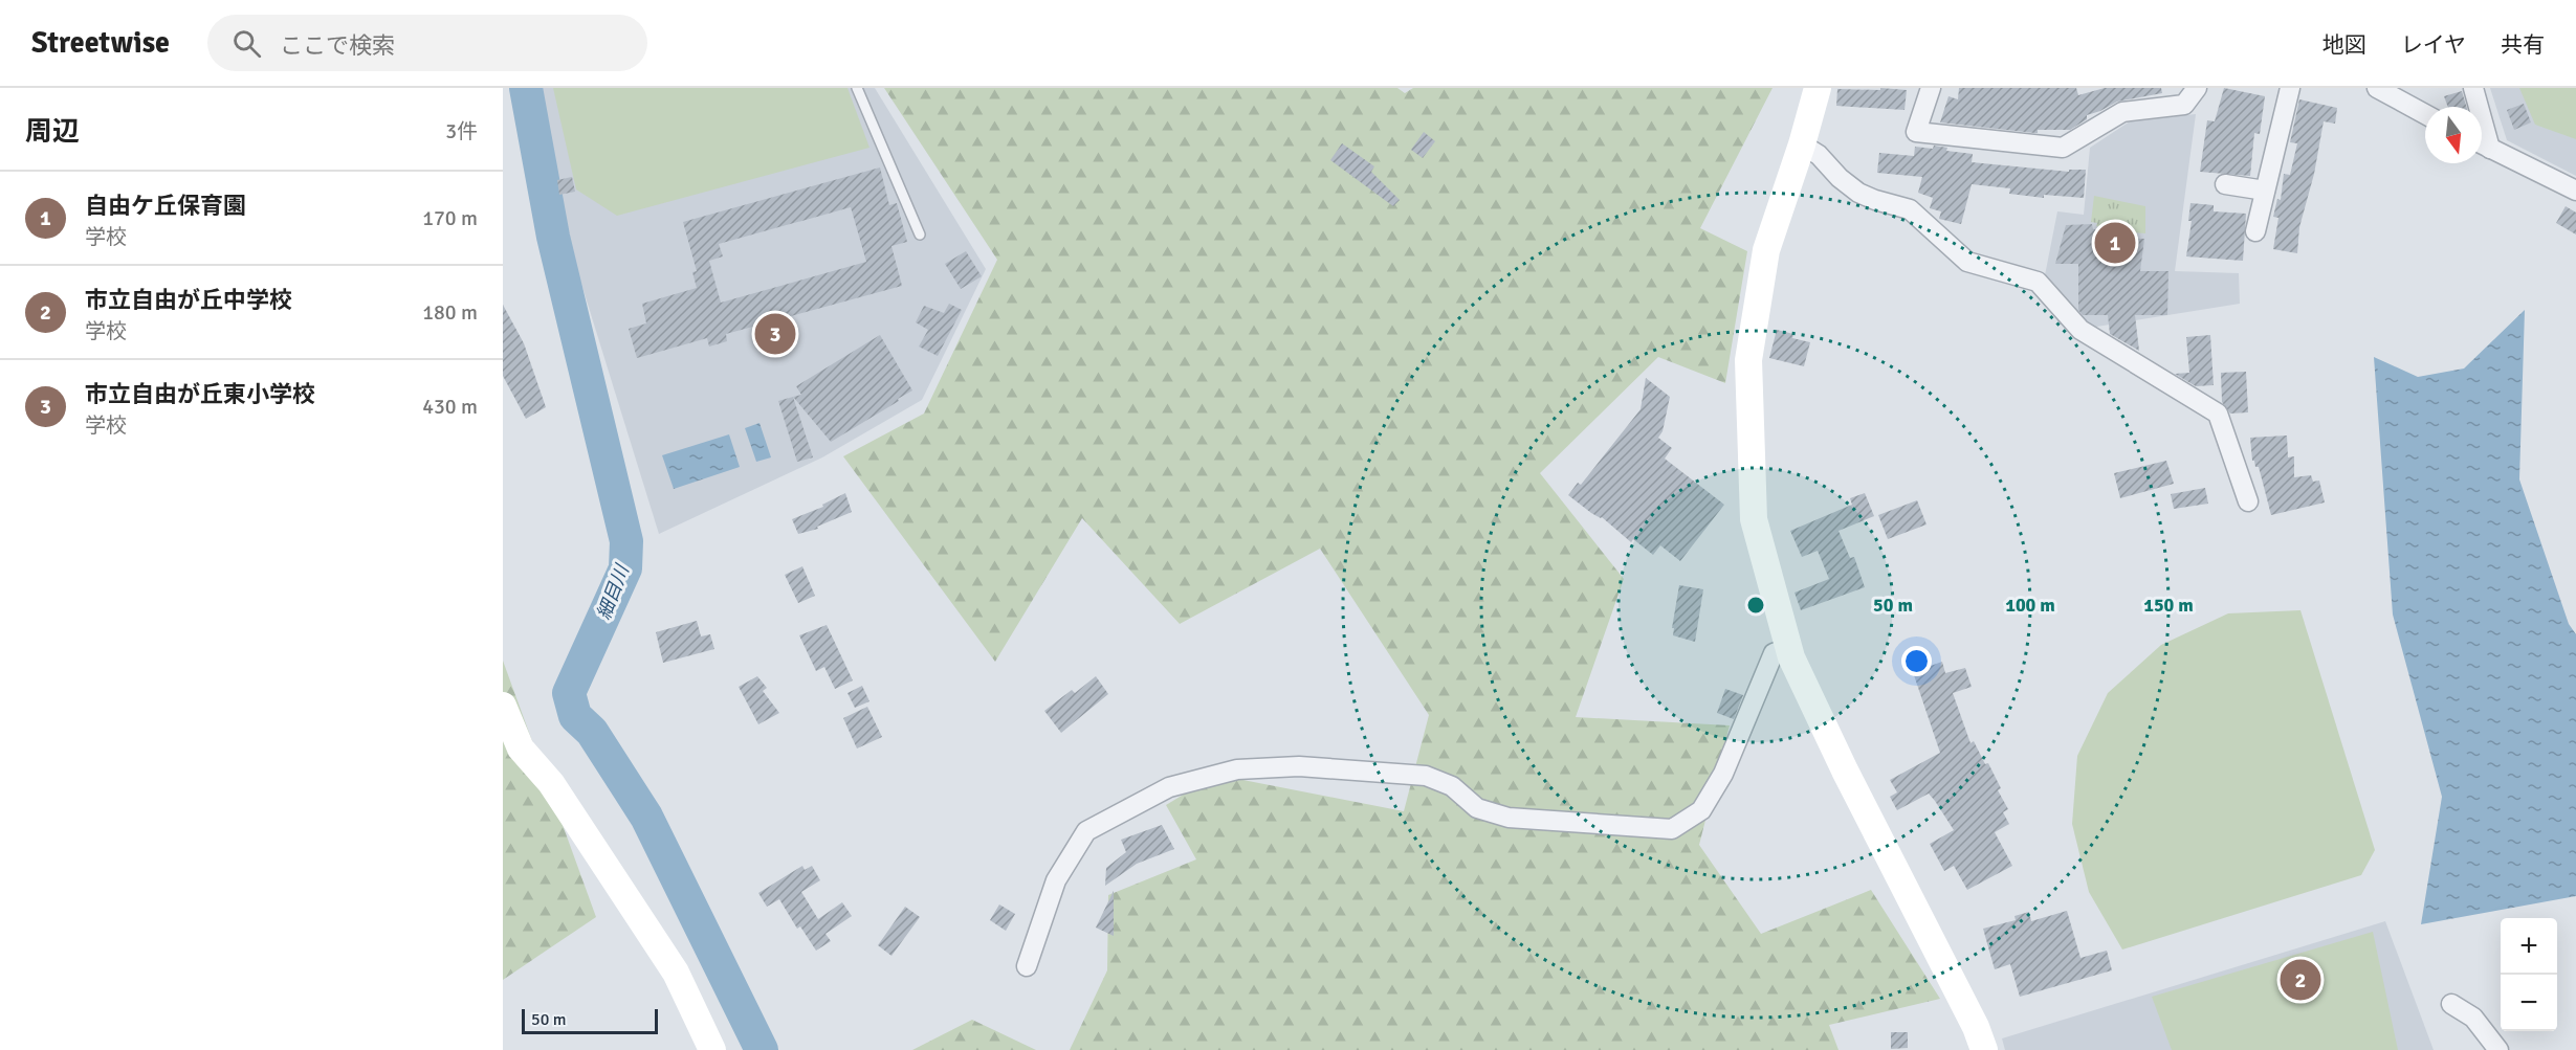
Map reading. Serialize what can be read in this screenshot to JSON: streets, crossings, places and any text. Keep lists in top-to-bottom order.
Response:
{
  "water": ["細目川"],
  "scale_bar": "50 m",
  "north": "bottom",
  "page": {
    "header": "Streetwise",
    "search": "ここで検索",
    "nav": ["地図", "レイヤ", "共有"],
    "heading": ["周辺", "3件"],
    "list": [
      {
        "mark": "1",
        "name": "自由ケ丘保育園",
        "note": "学校",
        "value": "170 m"
      },
      {
        "mark": "2",
        "name": "市立自由が丘中学校",
        "note": "学校",
        "value": "180 m"
      },
      {
        "mark": "3",
        "name": "市立自由が丘東小学校",
        "note": "学校",
        "value": "430 m"
      }
    ],
    "pins": ["1", "3", "2"],
    "map_buttons": ["+", "−"],
    "scale": "50 m"
  },
  "rings": ["50 m", "100 m", "150 m"]
}
